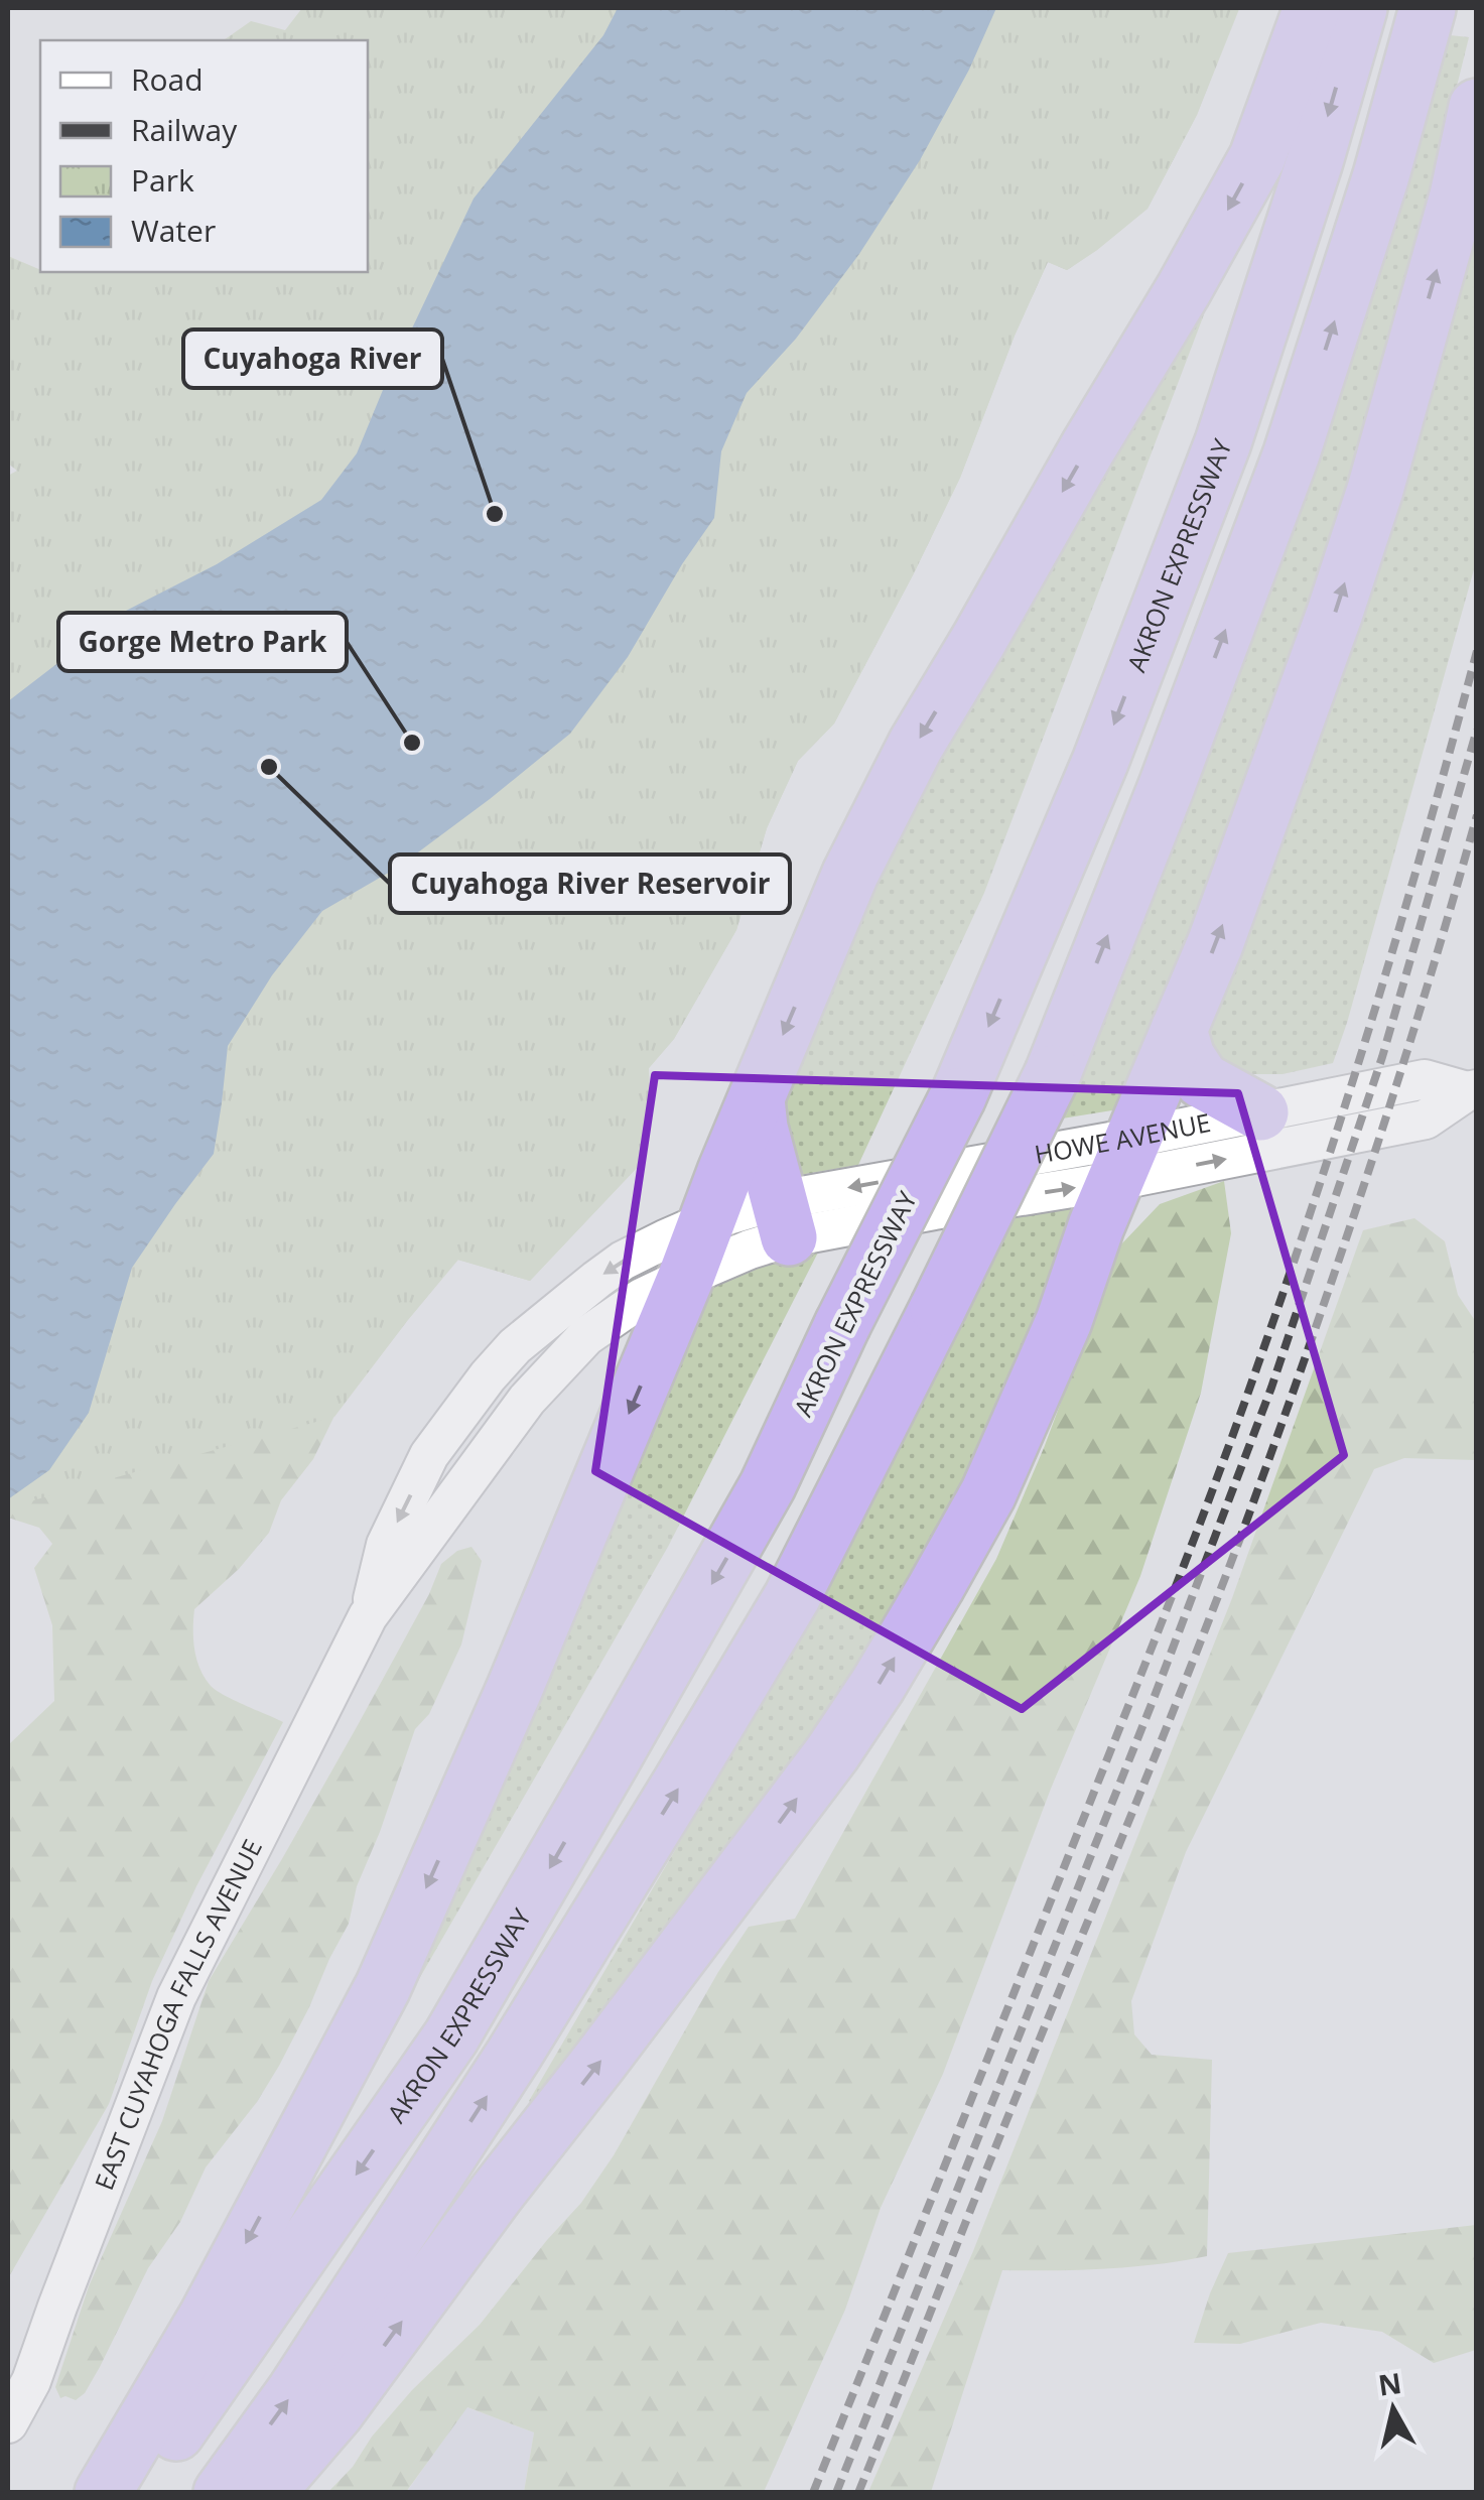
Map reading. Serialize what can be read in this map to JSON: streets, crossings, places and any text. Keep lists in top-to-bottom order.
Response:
{
  "streets": {
    "highway": ["AKRON EXPRESSWAY"],
    "street": ["HOWE AVENUE", "EAST CUYAHOGA FALLS AVENUE"]
  },
  "crossings": [
    ["HOWE AVENUE", "EAST CUYAHOGA FALLS AVENUE"]
  ],
  "places": ["Cuyahoga River", "Gorge Metro Park", "Cuyahoga River Reservoir"],
  "legend": [
    "Road",
    "Railway",
    "Park",
    "Water"
  ],
  "north": "top"
}
